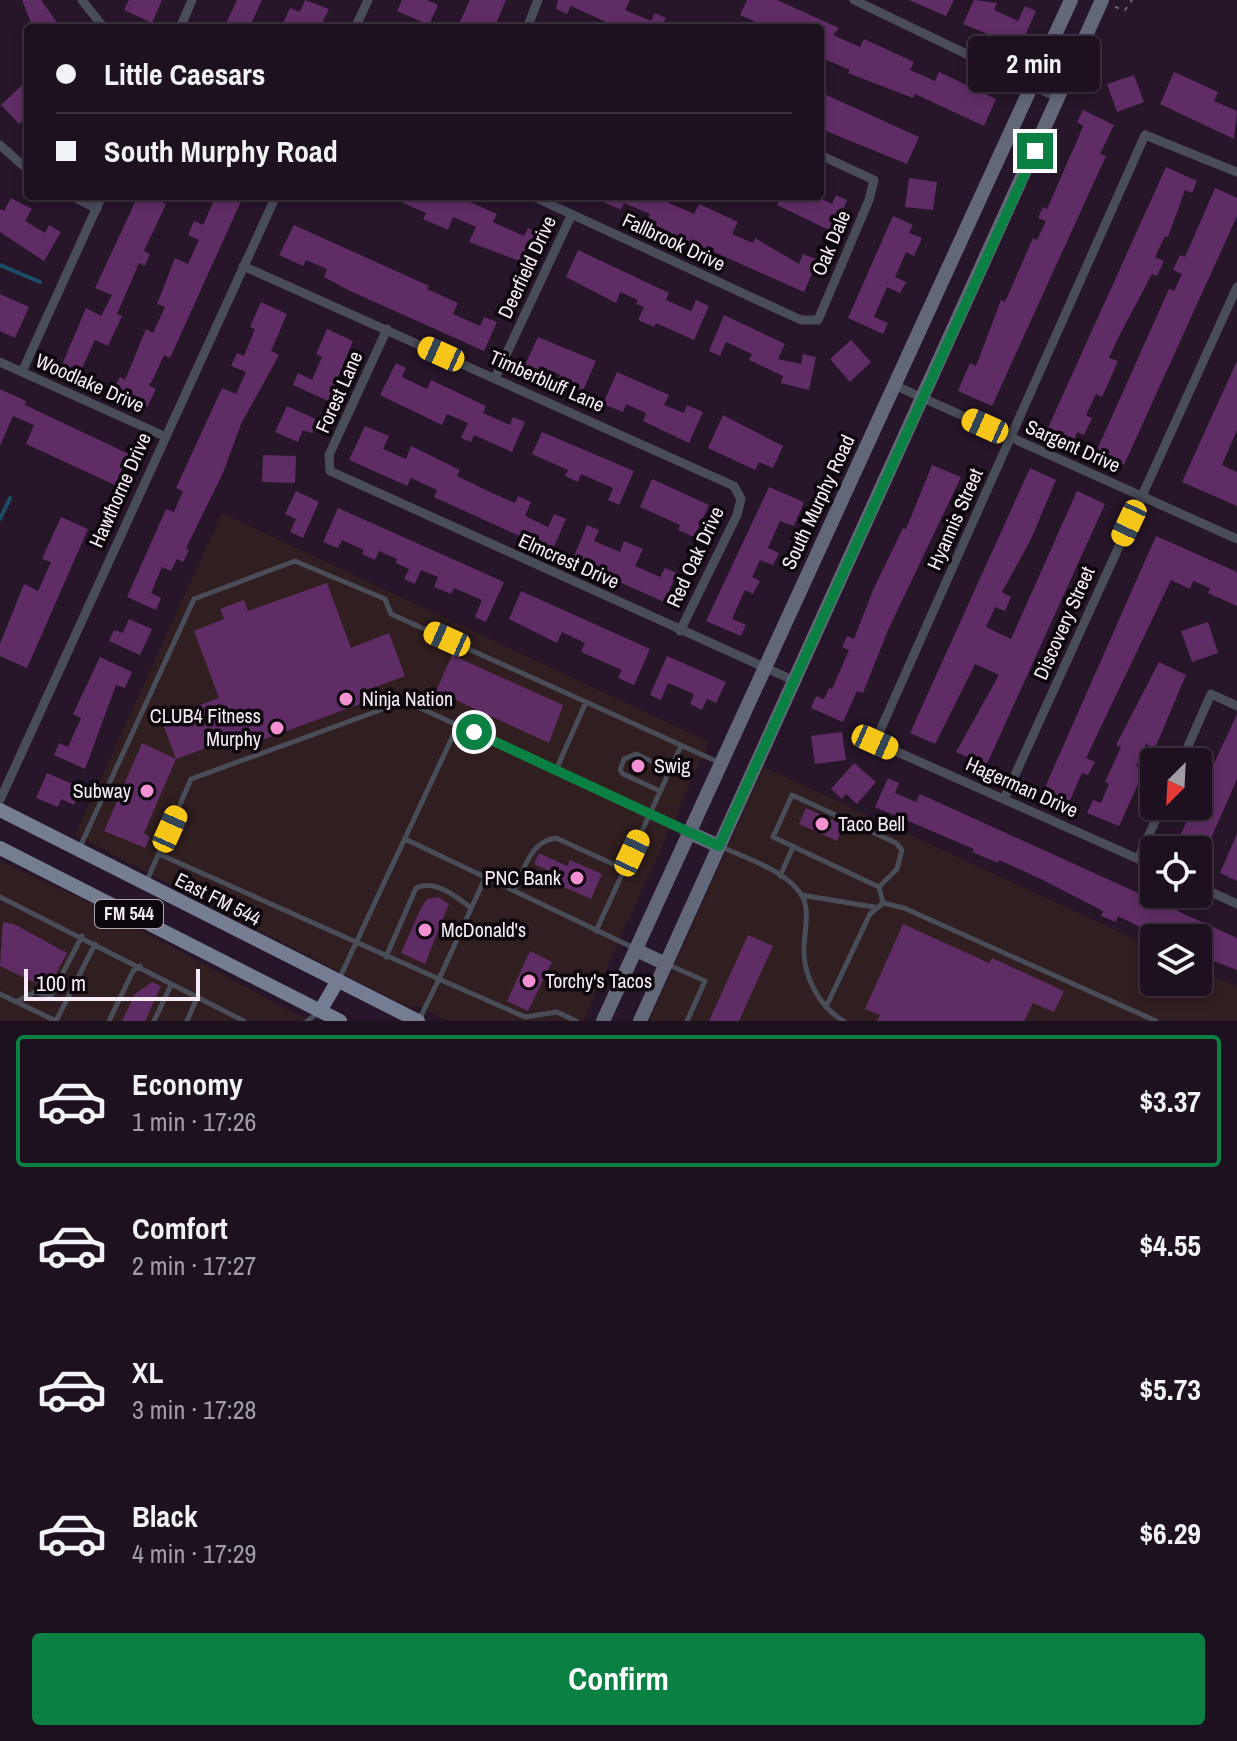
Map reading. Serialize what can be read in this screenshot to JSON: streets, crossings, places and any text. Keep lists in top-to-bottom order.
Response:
{
  "streets": {
    "main road": ["South Murphy Road", "East FM 544", "FM 544"],
    "street": [
      "Fallbrook Drive",
      "Oak Dale",
      "Deerfield Drive",
      "Timberbluff Lane",
      "Woodlake Drive",
      "Forest Lane",
      "Sargent Drive",
      "Hawthorne Drive",
      "Hyannis Street",
      "Red Oak Drive",
      "Elmcrest Drive",
      "Discovery Street",
      "Hagerman Drive"
    ]
  },
  "crossings": [
    ["Fallbrook Drive", "Oak Dale"],
    ["Fallbrook Drive", "Deerfield Drive"],
    ["Deerfield Drive", "Timberbluff Lane"],
    ["Timberbluff Lane", "Forest Lane"],
    ["Timberbluff Lane", "Hawthorne Drive"],
    ["Timberbluff Lane", "Red Oak Drive"],
    ["Woodlake Drive", "Hawthorne Drive"],
    ["Forest Lane", "Elmcrest Drive"],
    ["Sargent Drive", "South Murphy Road"],
    ["Sargent Drive", "Hyannis Street"],
    ["Sargent Drive", "Discovery Street"],
    ["South Murphy Road", "Elmcrest Drive"],
    ["Hyannis Street", "Hagerman Drive"],
    ["Red Oak Drive", "Elmcrest Drive"],
    ["Discovery Street", "Hagerman Drive"]
  ],
  "places": [
    "Ninja Nation",
    "CLUB4 Fitness Murphy",
    "Swig",
    "Subway",
    "Taco Bell",
    "PNC Bank",
    "McDonald's",
    "Torchy's Tacos"
  ],
  "scale_bar": "100 m",
  "north": "bottom left",
  "page": {
    "banner": ["Little Caesars", "South Murphy Road"],
    "bubble": "2 min",
    "scale": "100 m",
    "list": [
      {
        "name": "Economy",
        "note": "1 min · 17:26",
        "value": "$3.37"
      },
      {
        "name": "Comfort",
        "note": "2 min · 17:27",
        "value": "$4.55"
      },
      {
        "name": "XL",
        "note": "3 min · 17:28",
        "value": "$5.73"
      },
      {
        "name": "Black",
        "note": "4 min · 17:29",
        "value": "$6.29"
      }
    ],
    "buttons": "Confirm"
  }
}
